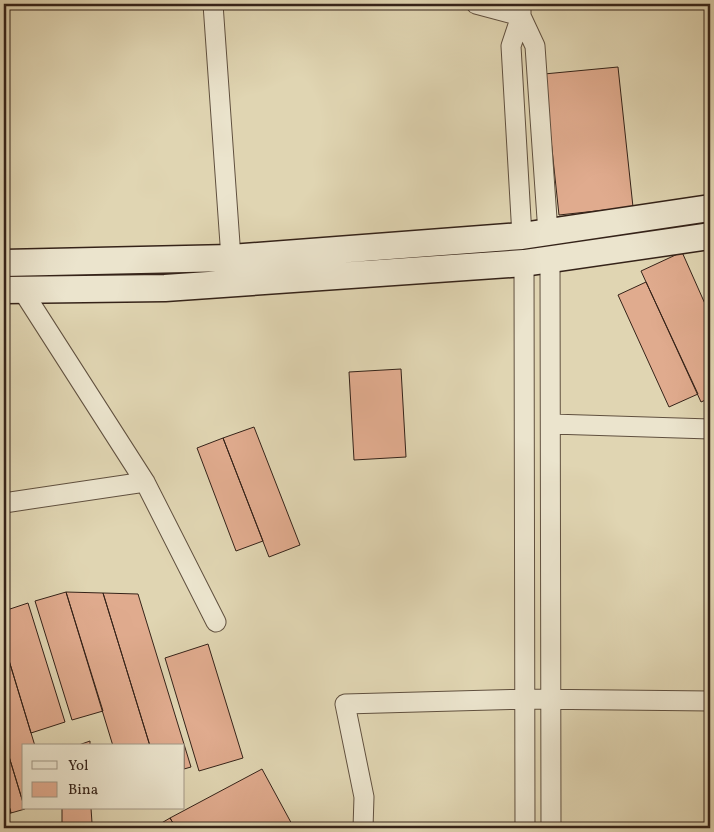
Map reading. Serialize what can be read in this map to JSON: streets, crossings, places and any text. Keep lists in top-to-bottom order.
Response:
{
  "legend": ["Yol", "Bina"]
}
